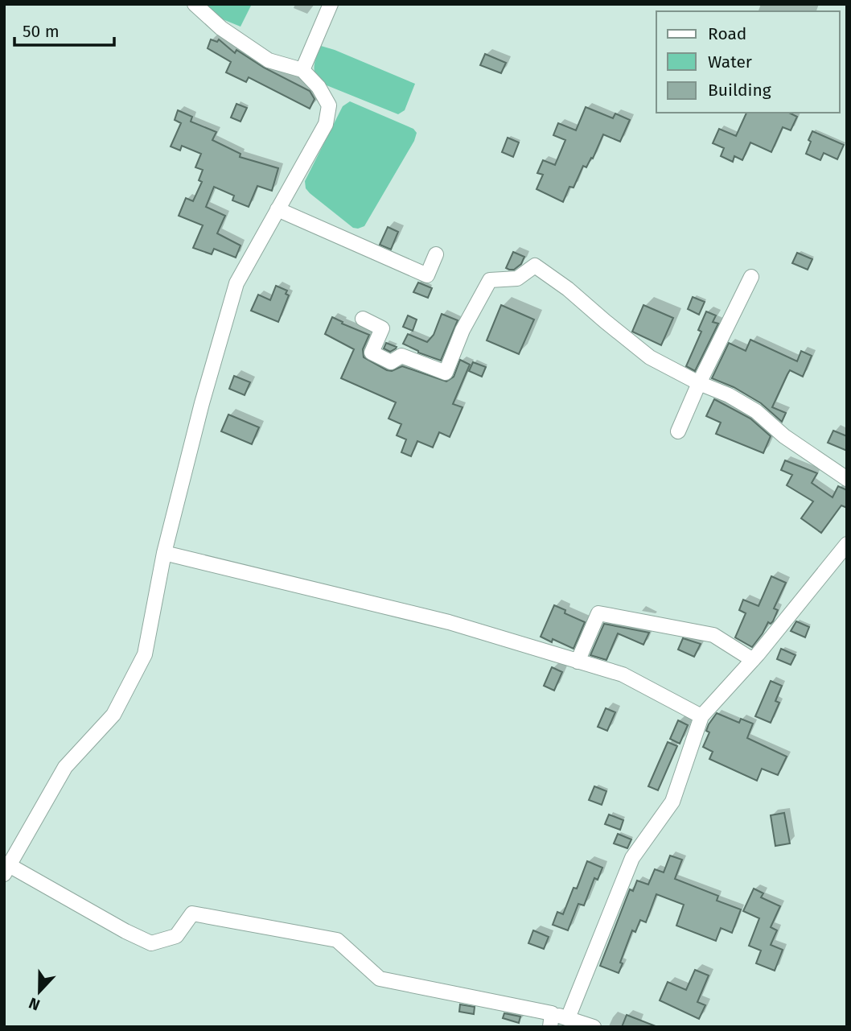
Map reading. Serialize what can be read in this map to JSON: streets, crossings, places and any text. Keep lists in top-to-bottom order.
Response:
{
  "legend": ["Road", "Water", "Building"],
  "scale_bar": "50 m",
  "north": "bottom"
}
